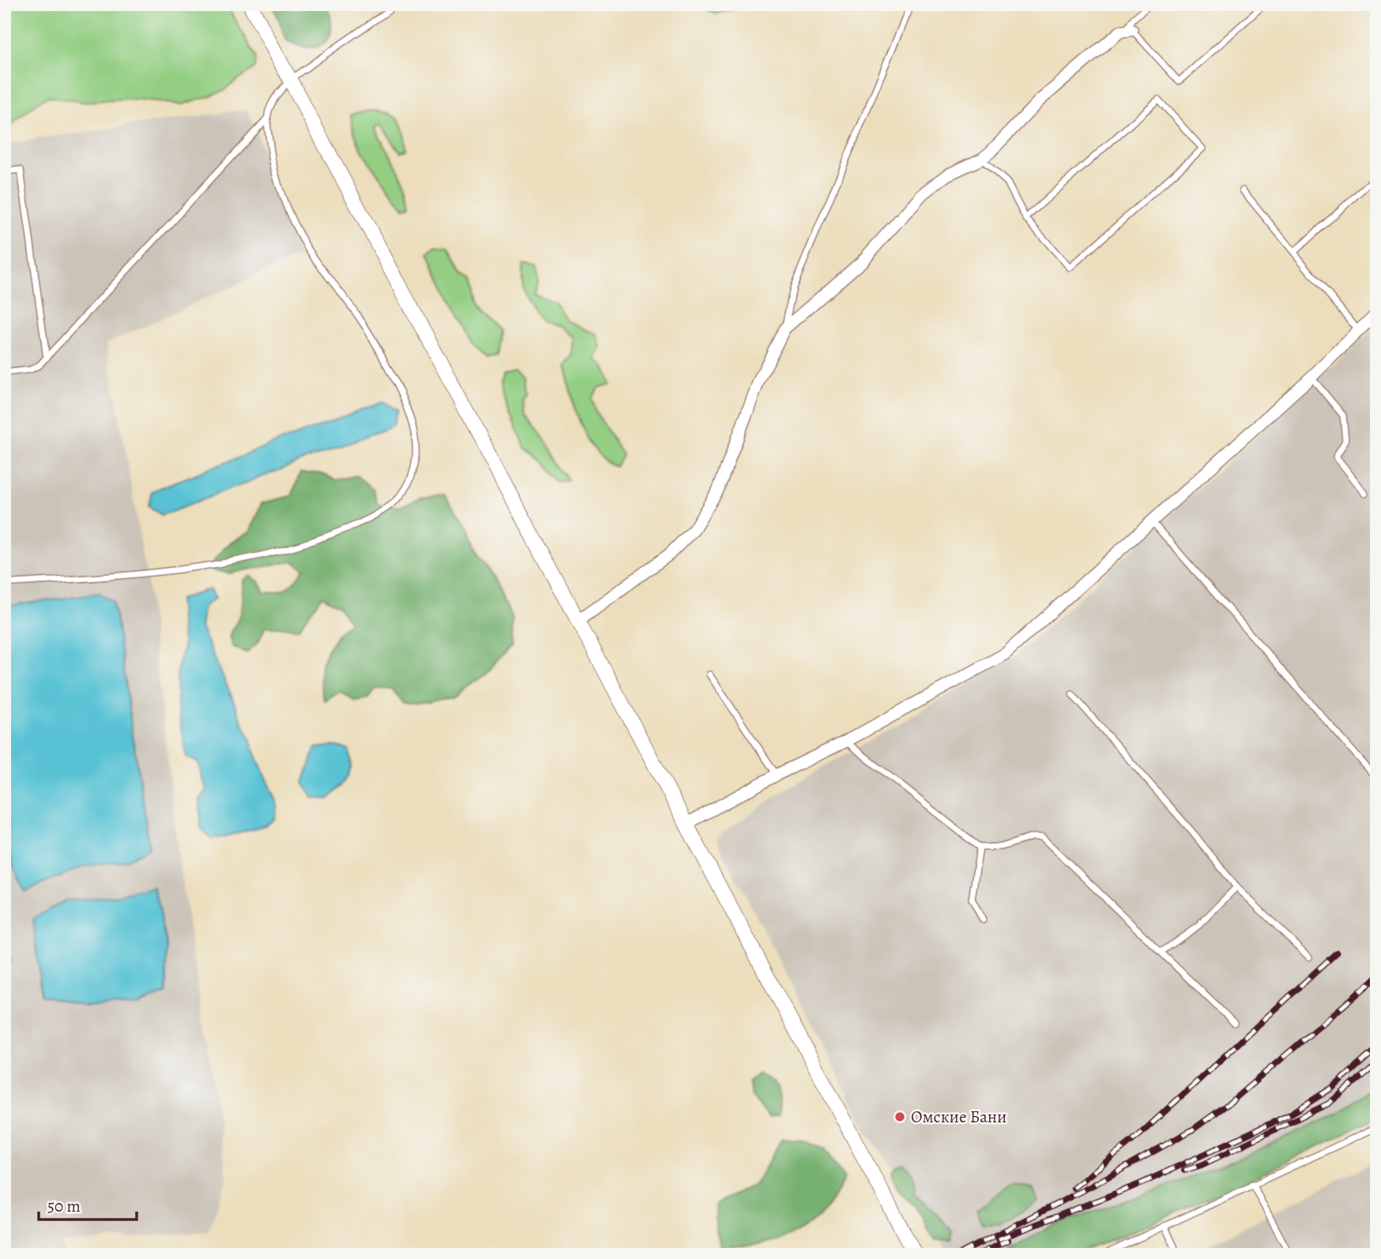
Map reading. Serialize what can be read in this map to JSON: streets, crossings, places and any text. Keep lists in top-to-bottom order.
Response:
{
  "places": ["Омские Бани"],
  "scale_bar": "50 m"
}
